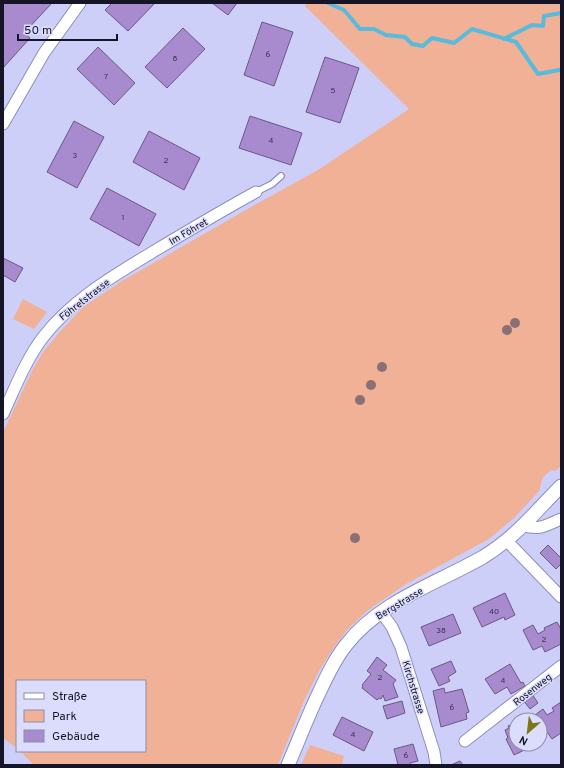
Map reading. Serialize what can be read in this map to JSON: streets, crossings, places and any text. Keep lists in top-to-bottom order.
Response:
{
  "streets": {
    "street": [
      "Im Föhret",
      "Föhretstrasse",
      "Bergstrasse",
      "Kirchstrasse",
      "Rosenweg"
    ]
  },
  "crossings": [
    ["Im Föhret", "Föhretstrasse"],
    ["Bergstrasse", "Kirchstrasse"]
  ],
  "house_numbers": [
    "6",
    "8",
    "7",
    "5",
    "4",
    "3",
    "2",
    "1",
    "40",
    "38",
    "2",
    "2",
    "4",
    "6",
    "4",
    "6"
  ],
  "legend": ["Straße", "Park", "Gebäude"],
  "scale_bar": "50 m",
  "north": "bottom left"
}
